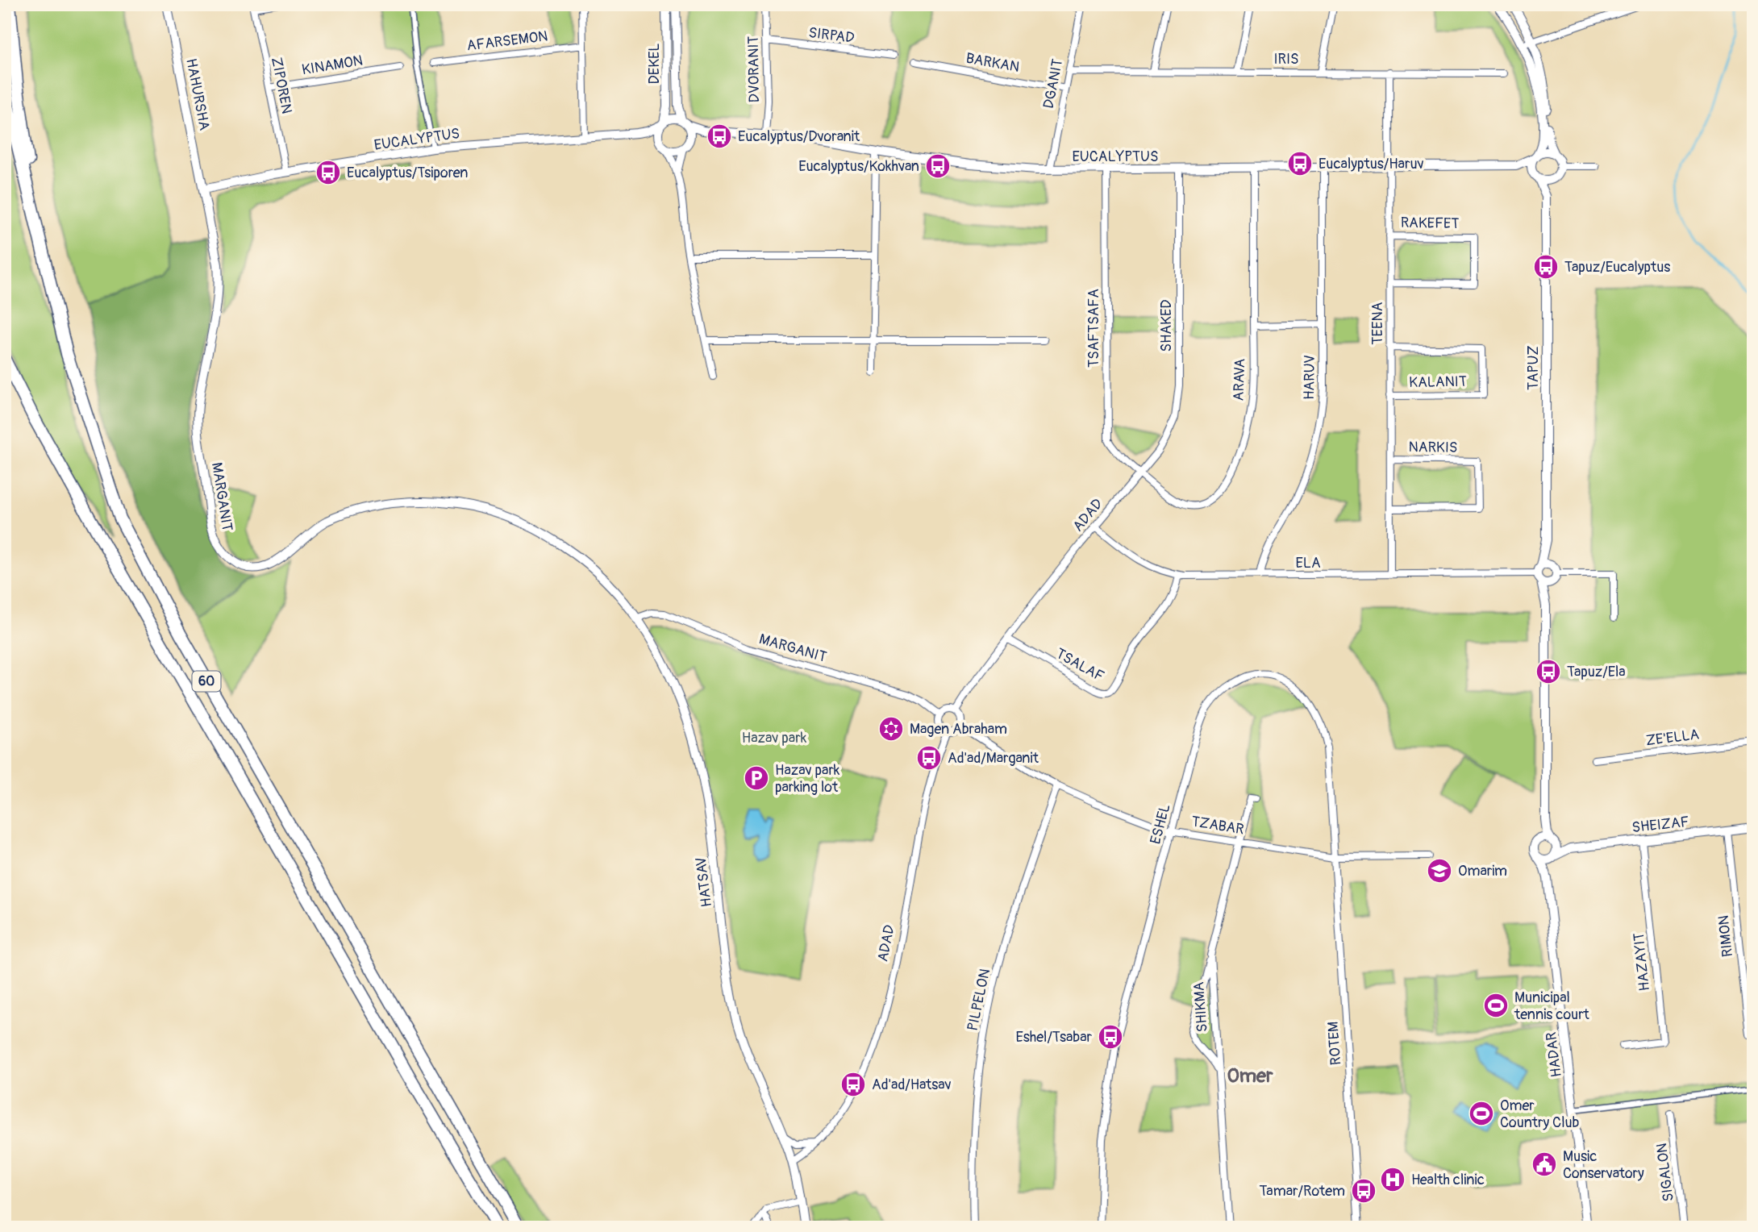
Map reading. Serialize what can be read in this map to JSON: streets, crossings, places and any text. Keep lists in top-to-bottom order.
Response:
{
  "streets": {
    "highway": ["60"],
    "street": [
      "SIRPAD",
      "AFARSEMON",
      "IRIS",
      "BARKAN",
      "DEKEL",
      "KINAMON",
      "DVORANIT",
      "DGANIT",
      "ZIPOREN",
      "HAHURSHA",
      "EUCALYPTUS",
      "RAKEFET",
      "TEENA",
      "SHAKED",
      "TSAFTSAFA",
      "TAPUZ",
      "HARUV",
      "ARAVA",
      "KALANIT",
      "NARKIS",
      "MARGANIT",
      "ADAD",
      "ELA",
      "TSALAF",
      "ZE'ELLA",
      "ESHEL",
      "SHEIZAF",
      "TZABAR",
      "HATSAV",
      "RIMON",
      "HAZAYIT",
      "PILPELON",
      "SHIKMA",
      "ROTEM",
      "HADAR",
      "SIGALON"
    ]
  },
  "crossings": [
    ["SIRPAD", "DVORANIT"],
    ["IRIS", "DGANIT"],
    ["IRIS", "TEENA"],
    ["BARKAN", "DGANIT"],
    ["DEKEL", "EUCALYPTUS"],
    ["KINAMON", "ZIPOREN"],
    ["DVORANIT", "EUCALYPTUS"],
    ["DGANIT", "EUCALYPTUS"],
    ["ZIPOREN", "EUCALYPTUS"],
    ["HAHURSHA", "EUCALYPTUS"],
    ["HAHURSHA", "MARGANIT"],
    ["EUCALYPTUS", "TEENA"],
    ["EUCALYPTUS", "SHAKED"],
    ["EUCALYPTUS", "TSAFTSAFA"],
    ["EUCALYPTUS", "TAPUZ"],
    ["EUCALYPTUS", "HARUV"],
    ["EUCALYPTUS", "ARAVA"],
    ["EUCALYPTUS", "MARGANIT"],
    ["RAKEFET", "TEENA"],
    ["TEENA", "KALANIT"],
    ["TEENA", "NARKIS"],
    ["TEENA", "ELA"],
    ["SHAKED", "TSAFTSAFA"],
    ["SHAKED", "ARAVA"],
    ["SHAKED", "ADAD"],
    ["TSAFTSAFA", "ARAVA"],
    ["TSAFTSAFA", "ADAD"],
    ["TAPUZ", "ELA"],
    ["HARUV", "ELA"],
    ["ARAVA", "ADAD"],
    ["MARGANIT", "ADAD"],
    ["MARGANIT", "TZABAR"],
    ["MARGANIT", "HATSAV"],
    ["ADAD", "ELA"],
    ["ADAD", "TSALAF"],
    ["ADAD", "TZABAR"],
    ["ADAD", "HATSAV"],
    ["ELA", "TSALAF"],
    ["ESHEL", "TZABAR"],
    ["ESHEL", "ROTEM"],
    ["SHEIZAF", "RIMON"],
    ["SHEIZAF", "HAZAYIT"],
    ["SHEIZAF", "HADAR"],
    ["TZABAR", "PILPELON"],
    ["TZABAR", "SHIKMA"],
    ["TZABAR", "ROTEM"]
  ],
  "districts": ["Omer"],
  "parks": ["Hazav park"],
  "places": {
    "bus stop": [
      "Eucalyptus/Dvoranit",
      "Eucalyptus/Haruv",
      "Eucalyptus/Kokhvan",
      "Eucalyptus/Tsiporen",
      "Tapuz/Eucalyptus",
      "Tapuz/Ela",
      "Ad'ad/Marganit",
      "Eshel/Tsabar",
      "Ad'ad/Hatsav",
      "Tamar/Rotem"
    ],
    "synagogue": ["Magen Abraham"],
    "parking": ["Hazav park parking lot"],
    "school or university": ["Omarim"],
    "sports": ["Municipal tennis court", "Omer Country Club"],
    "public building": ["Music Conservatory"],
    "hospital": ["Health clinic"]
  }
}
